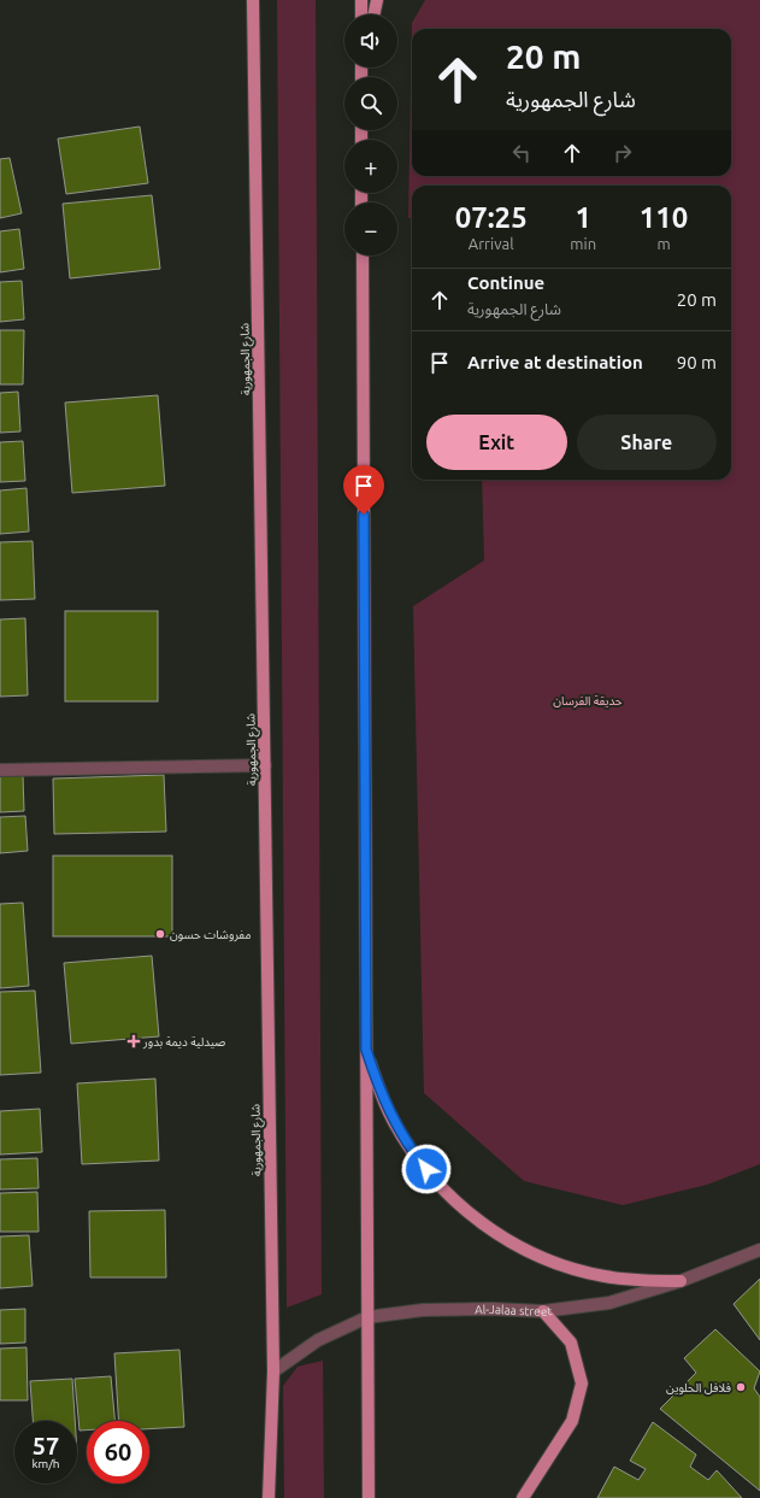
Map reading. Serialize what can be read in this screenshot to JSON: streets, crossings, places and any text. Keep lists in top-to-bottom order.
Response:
{
  "streets": {
    "main road": ["شارع الجمهورية"],
    "street": ["Al-Jalaa street"]
  },
  "crossings": [
    ["شارع الجمهورية", "Al-Jalaa street"]
  ],
  "parks": ["حديقة الفرسان"],
  "places": {
    "other": ["مفروشات حسون", "فلافل الحلوين"],
    "health": ["صيدلية ديمة بدور"]
  },
  "page": {
    "map_buttons": ["+", "−"],
    "turn": ["20 m", "شارع الجمهورية"],
    "eta": [
      "07:25",
      "Arrival",
      "1",
      "min",
      "110",
      "m"
    ],
    "list": [
      {
        "name": "Continue",
        "note": "شارع الجمهورية",
        "value": "20 m"
      },
      {
        "name": "Arrive at destination",
        "value": "90 m"
      }
    ],
    "buttons": ["Exit", "Share"],
    "speed": "57 km/h",
    "limit": "60"
  }
}
